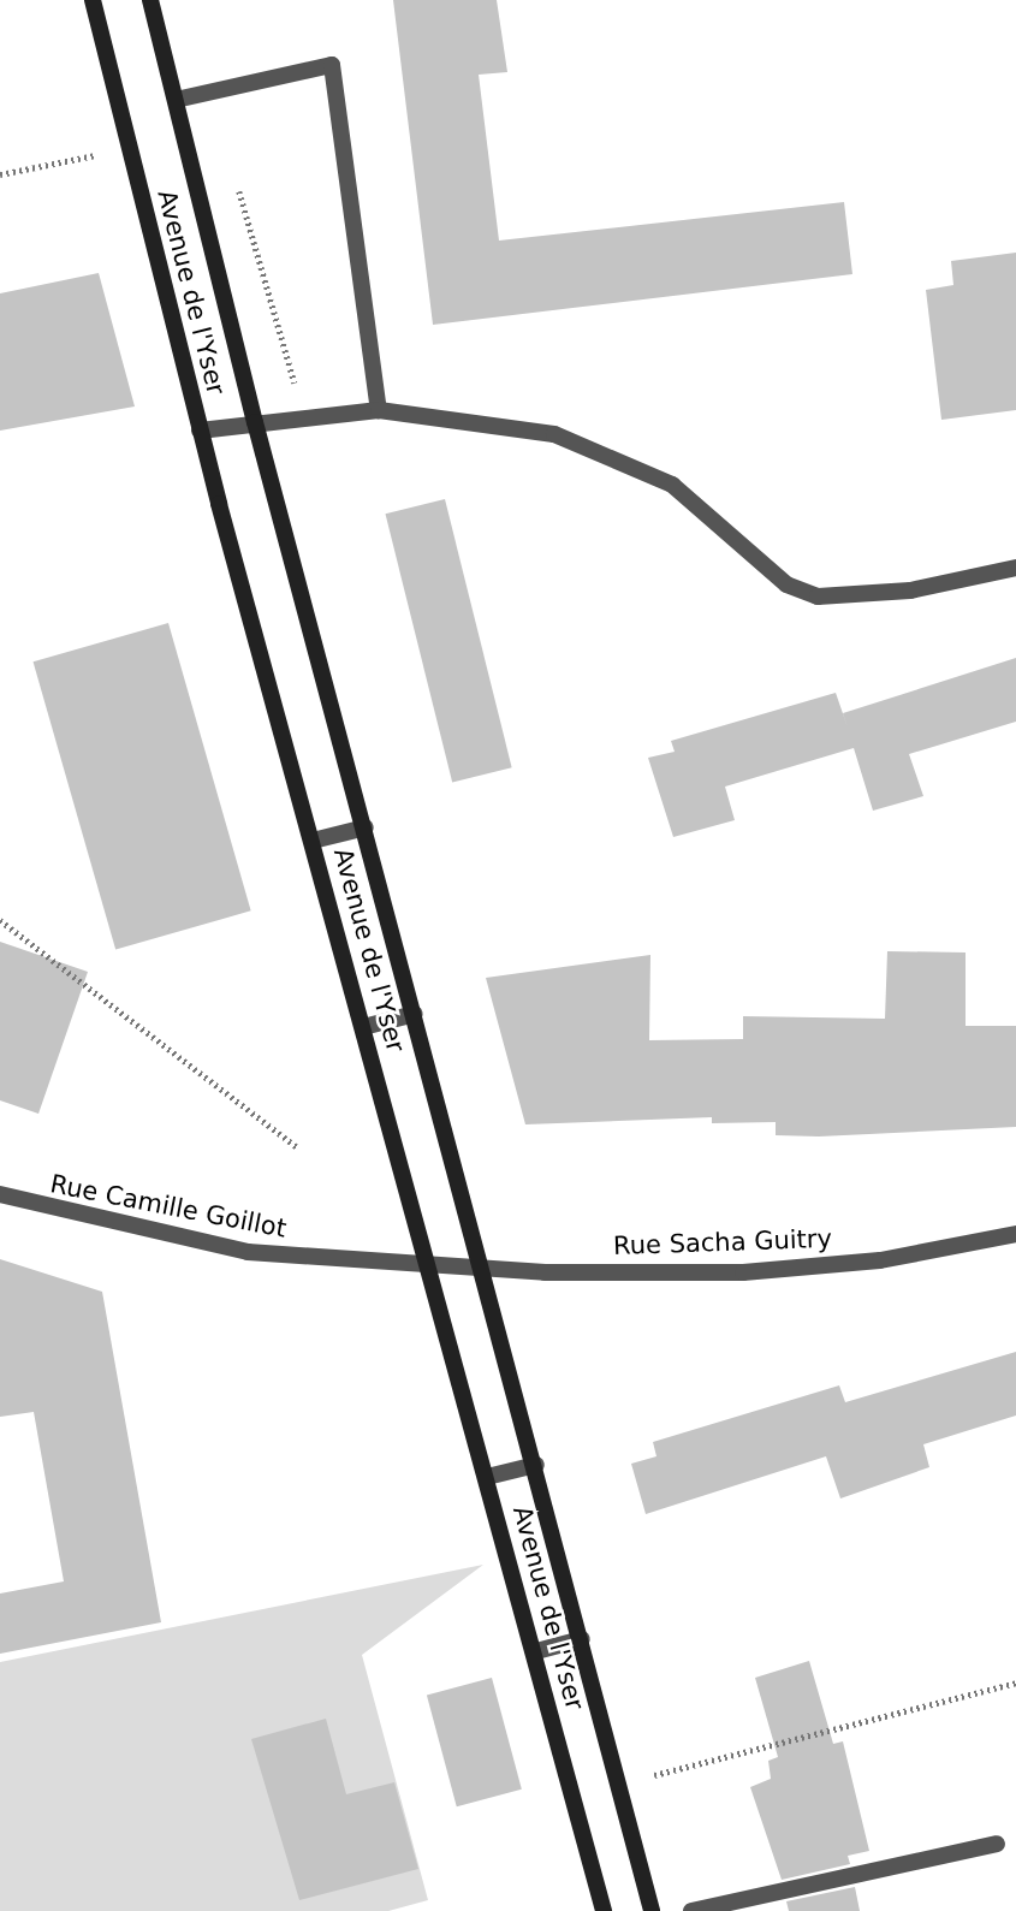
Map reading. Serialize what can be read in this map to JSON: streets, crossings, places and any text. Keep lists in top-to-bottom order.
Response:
{
  "streets": {
    "main road": ["Avenue de l'Yser"],
    "street": ["Rue Camille Goillot", "Rue Sacha Guitry"]
  },
  "crossings": [
    ["Avenue de l'Yser", "Rue Camille Goillot"],
    ["Avenue de l'Yser", "Rue Sacha Guitry"],
    ["Rue Camille Goillot", "Rue Sacha Guitry"]
  ]
}
